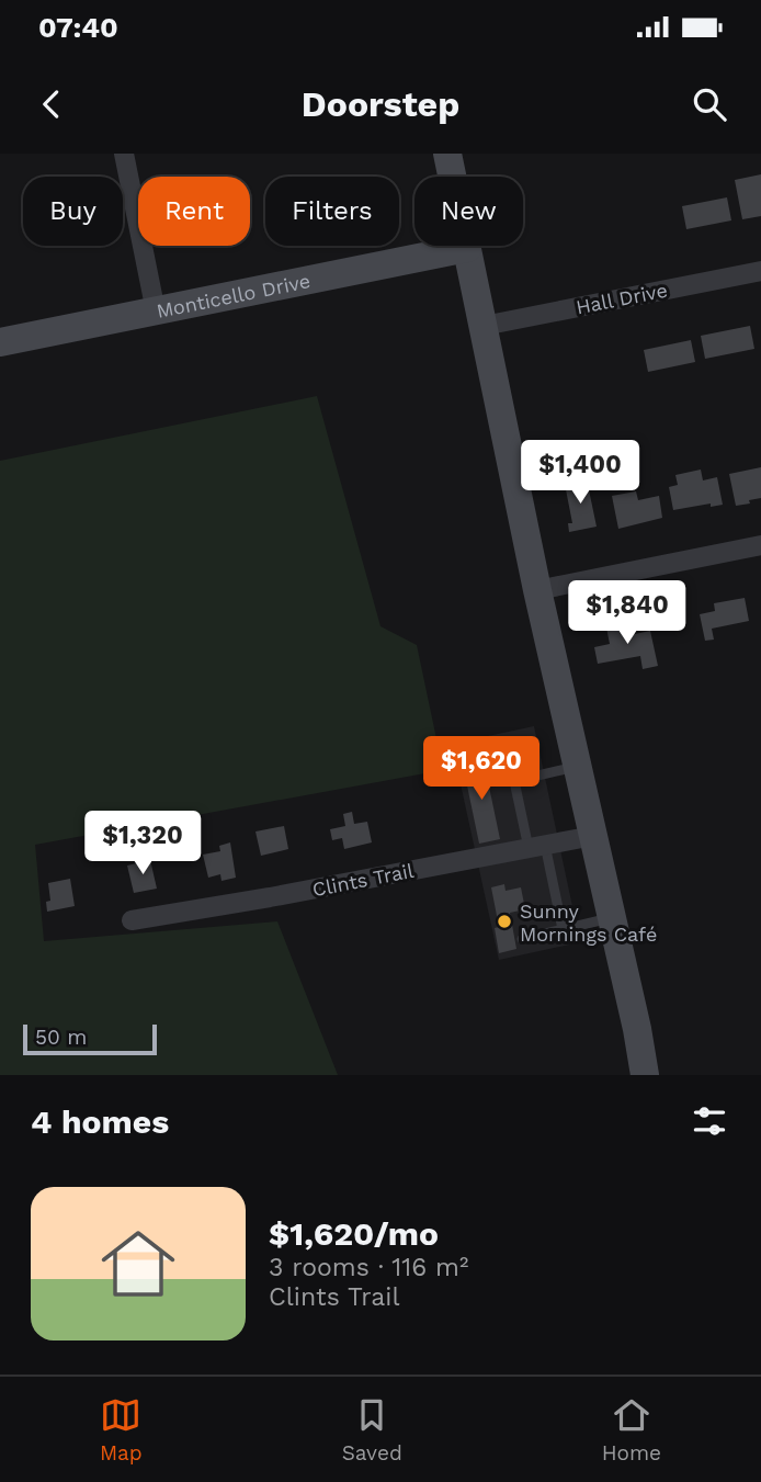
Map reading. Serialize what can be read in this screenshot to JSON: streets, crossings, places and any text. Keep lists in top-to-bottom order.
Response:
{
  "streets": {
    "main road": ["Monticello Drive"],
    "street": ["Hall Drive", "Clints Trail"]
  },
  "places": ["Sunny Mornings Café"],
  "scale_bar": "50 m",
  "page": {
    "status": "07:40",
    "header": "Doorstep",
    "chip": [
      "Buy",
      "Rent",
      "Filters",
      "New"
    ],
    "price": [
      "$1,400",
      "$1,840",
      "$1,620",
      "$1,320"
    ],
    "scale": "50 m",
    "heading": "4 homes",
    "list": [
      {
        "name": "$1,620/mo",
        "note": "3 rooms · 116 m² · Clints Trail"
      }
    ],
    "tabs": ["Map", "Saved", "Home"]
  }
}
